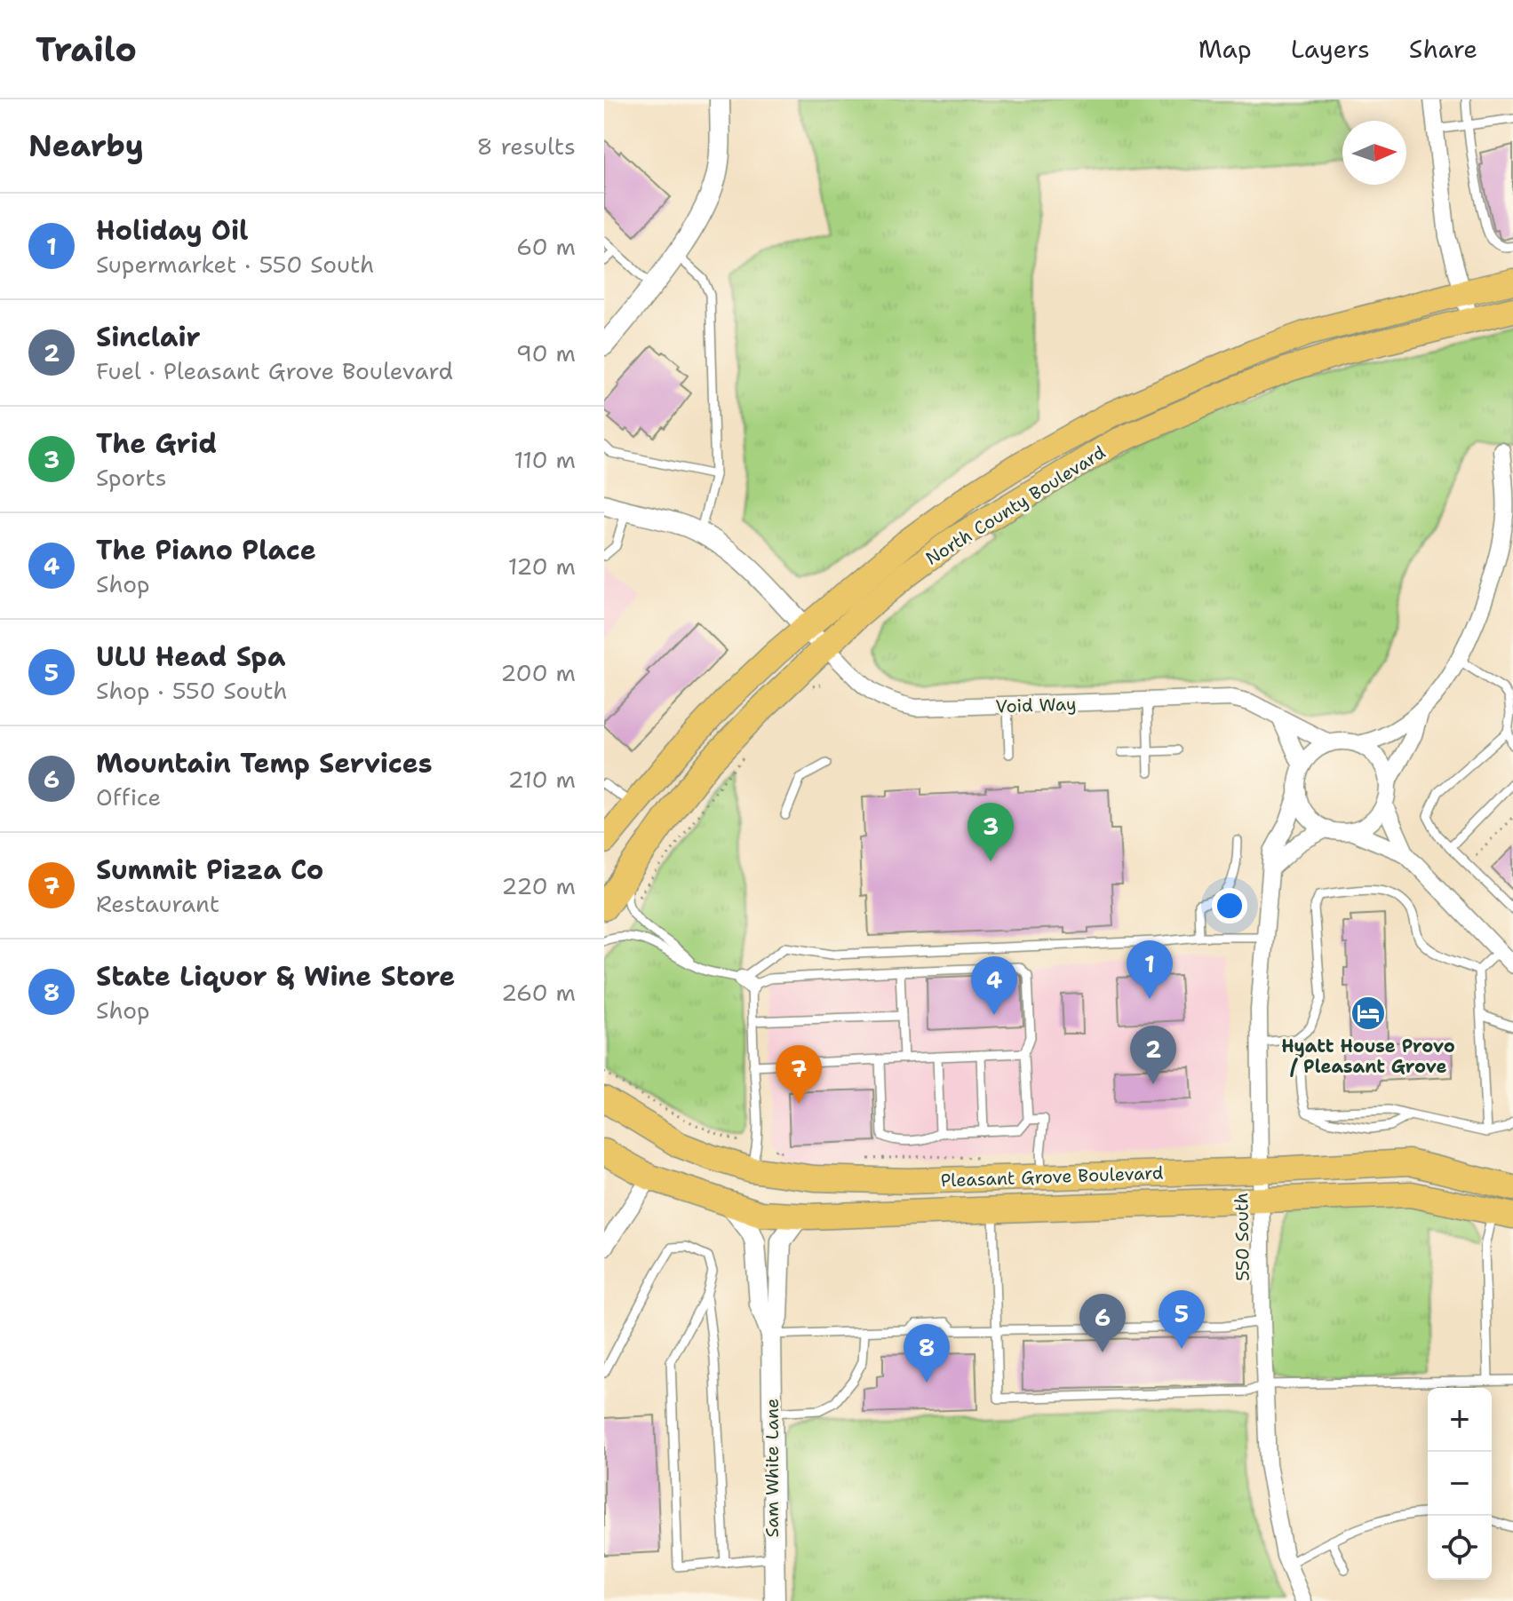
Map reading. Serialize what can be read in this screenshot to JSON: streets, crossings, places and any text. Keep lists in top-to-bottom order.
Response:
{
  "streets": {
    "main road": ["North County Boulevard", "Pleasant Grove Boulevard"],
    "street": ["Void Way", "550 South", "Sam White Lane"]
  },
  "crossings": [
    ["North County Boulevard", "Void Way"],
    ["Void Way", "550 South"],
    ["Pleasant Grove Boulevard", "550 South"],
    ["Pleasant Grove Boulevard", "Sam White Lane"]
  ],
  "places": {
    "hotel": ["Hyatt House Provo / Pleasant Grove"]
  },
  "north": "right",
  "page": {
    "header": "Trailo",
    "nav": ["Map", "Layers", "Share"],
    "heading": ["Nearby", "8 results"],
    "list": [
      {
        "mark": "1",
        "name": "Holiday Oil",
        "note": "Supermarket · 550 South",
        "value": "60 m"
      },
      {
        "mark": "2",
        "name": "Sinclair",
        "note": "Fuel · Pleasant Grove Boulevard",
        "value": "90 m"
      },
      {
        "mark": "3",
        "name": "The Grid",
        "note": "Sports",
        "value": "110 m"
      },
      {
        "mark": "4",
        "name": "The Piano Place",
        "note": "Shop",
        "value": "120 m"
      },
      {
        "mark": "5",
        "name": "ULU Head Spa",
        "note": "Shop · 550 South",
        "value": "200 m"
      },
      {
        "mark": "6",
        "name": "Mountain Temp Services",
        "note": "Office",
        "value": "210 m"
      },
      {
        "mark": "7",
        "name": "Summit Pizza Co",
        "note": "Restaurant",
        "value": "220 m"
      },
      {
        "mark": "8",
        "name": "State Liquor & Wine Store",
        "note": "Shop",
        "value": "260 m"
      }
    ],
    "pins": [
      "3",
      "1",
      "4",
      "2",
      "7",
      "5",
      "6",
      "8"
    ],
    "map_buttons": ["+", "−"]
  }
}
